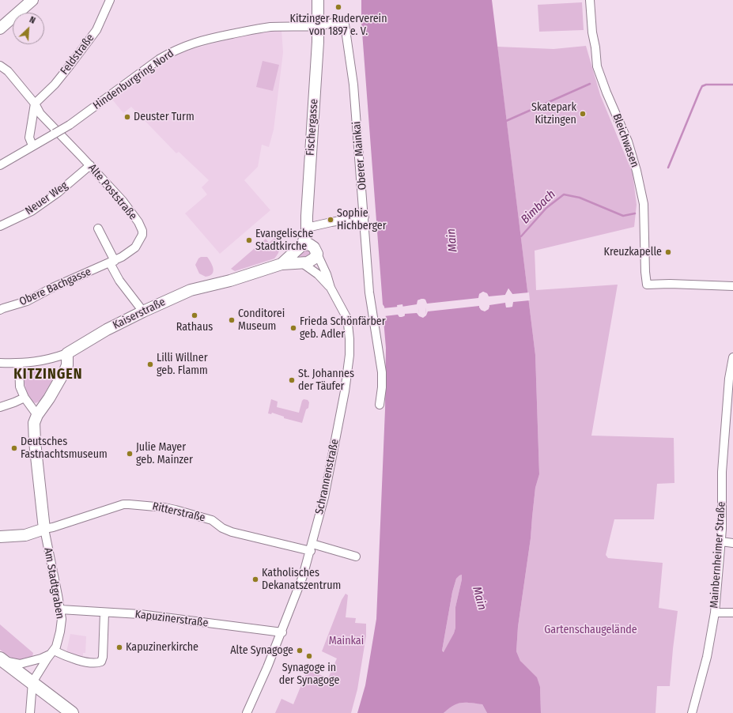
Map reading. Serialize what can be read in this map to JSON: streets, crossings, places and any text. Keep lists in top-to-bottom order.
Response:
{
  "streets": {
    "street": [
      "Feldstraße",
      "Hindenburgring Nord",
      "Fischergasse",
      "Bleichwasen",
      "Oberer Mainkai",
      "Alte Poststraße",
      "Neuer Weg",
      "Obere Bachgasse",
      "Kaiserstraße",
      "Schrannenstraße",
      "Ritterstraße",
      "Mainbernheimer Straße",
      "Am Stadtgraben",
      "Kapuzinerstraße"
    ]
  },
  "crossings": [
    ["Feldstraße", "Alte Poststraße"],
    ["Hindenburgring Nord", "Fischergasse"],
    ["Hindenburgring Nord", "Oberer Mainkai"],
    ["Fischergasse", "Oberer Mainkai"],
    ["Alte Poststraße", "Neuer Weg"],
    ["Alte Poststraße", "Obere Bachgasse"],
    ["Schrannenstraße", "Ritterstraße"],
    ["Schrannenstraße", "Kapuzinerstraße"],
    ["Ritterstraße", "Am Stadtgraben"],
    ["Am Stadtgraben", "Kapuzinerstraße"]
  ],
  "districts": ["KITZINGEN"],
  "water": ["Bimbach", "Main"],
  "parks": ["Gartenschaugelände", "Mainkai"],
  "places": [
    "Kitzinger Ruderverein von 1897 e. V.",
    "Skatepark Kitzingen",
    "Deuster Turm",
    "Sophie Hichberger",
    "Evangelische Stadtkirche",
    "Kreuzkapelle",
    "Rathaus",
    "Conditorei Museum",
    "Frieda Schönfärber geb. Adler",
    "Lilli Willner geb. Flamm",
    "St. Johannes der Täufer",
    "Deutsches Fastnachtsmuseum",
    "Julie Mayer geb. Mainzer",
    "Katholisches Dekanatszentrum",
    "Kapuzinerkirche",
    "Alte Synagoge",
    "Synagoge in der Synagoge"
  ],
  "north": "top right"
}
